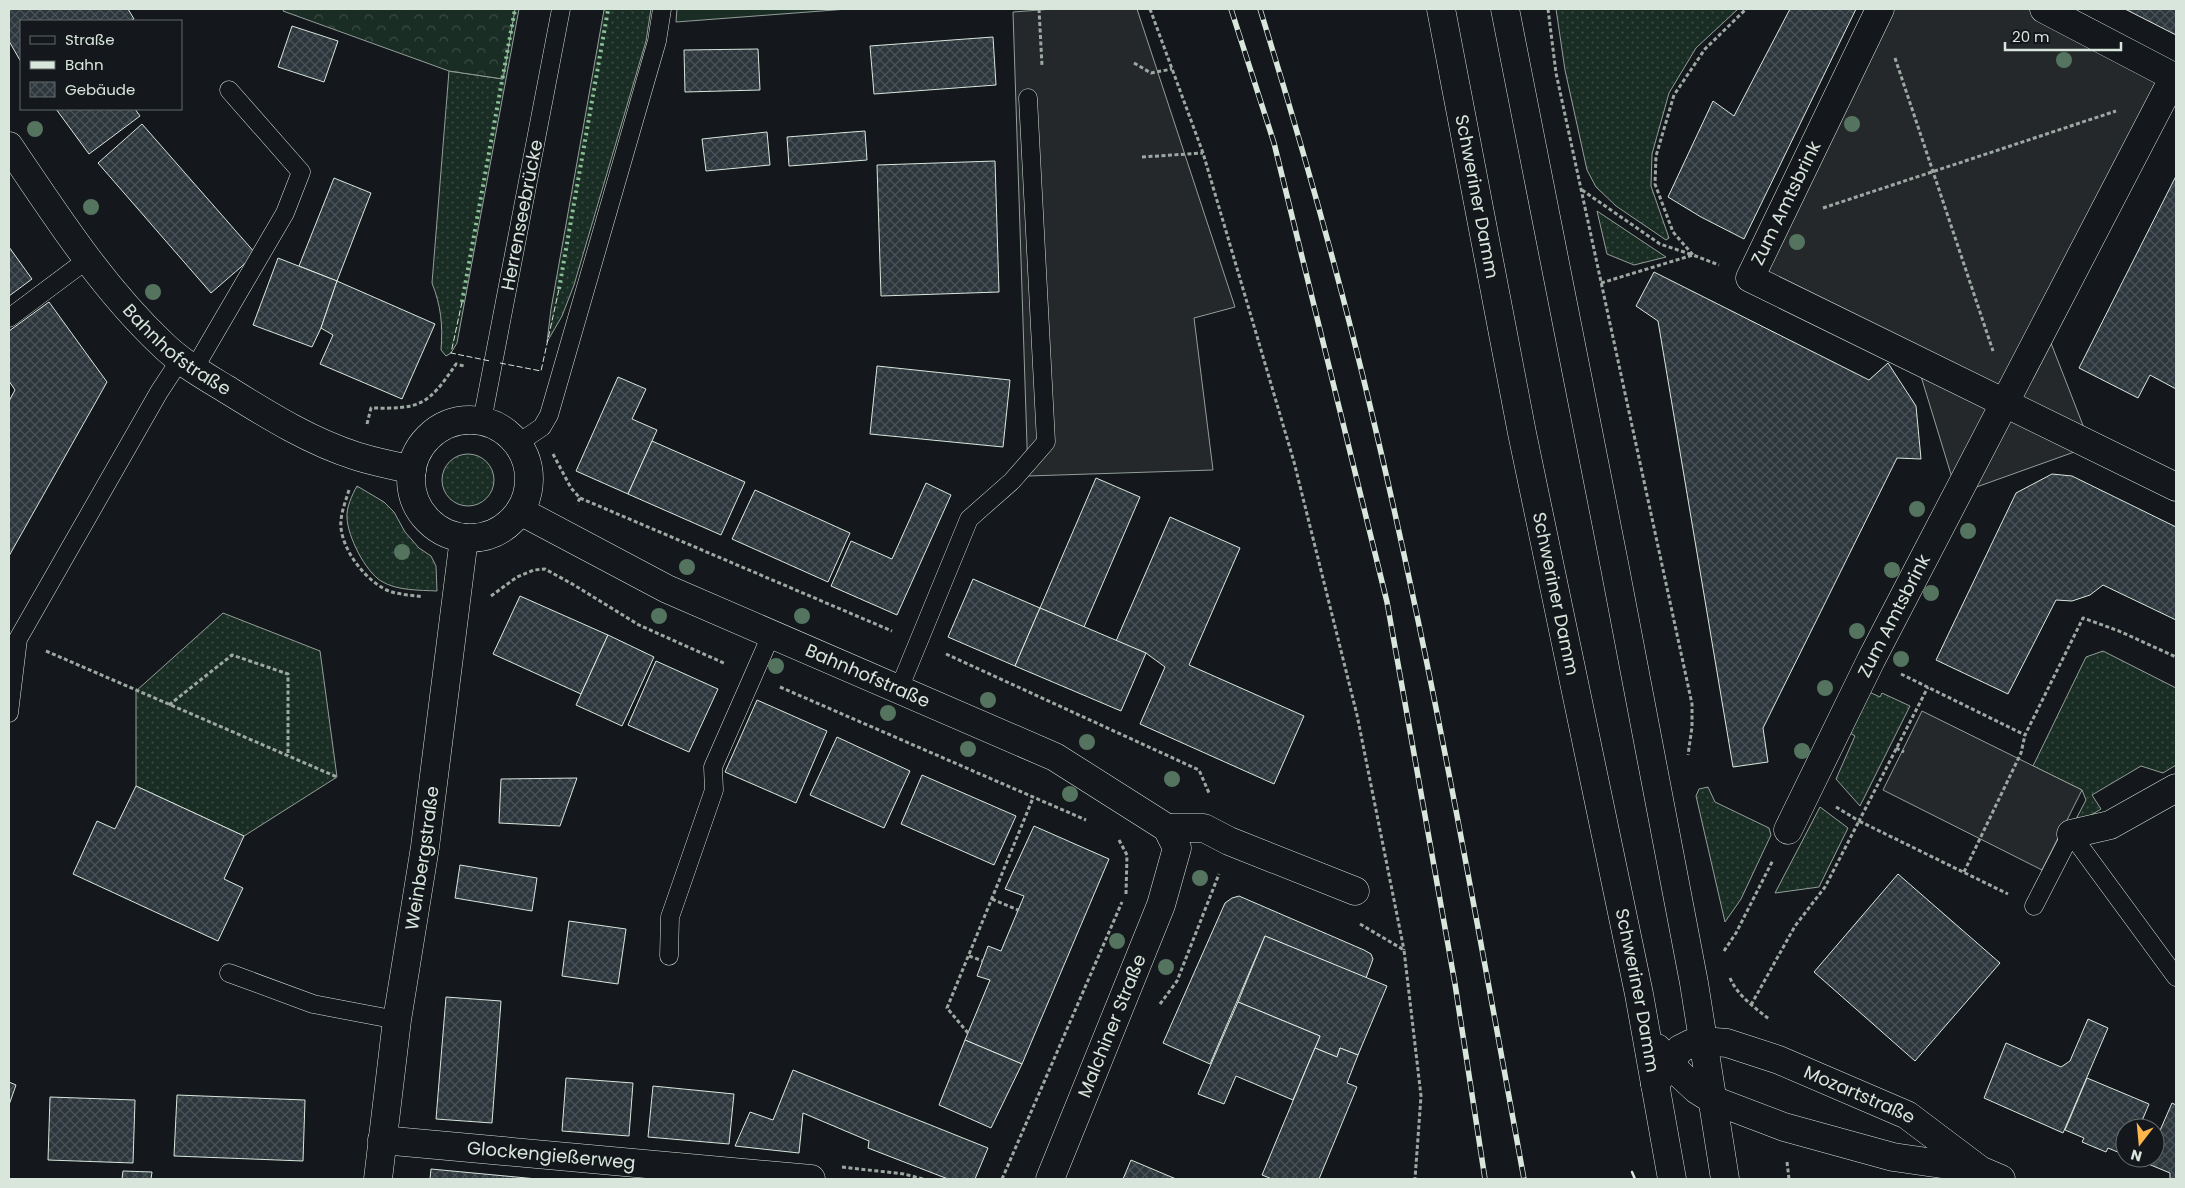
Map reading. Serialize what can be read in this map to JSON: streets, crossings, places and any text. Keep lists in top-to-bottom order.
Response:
{
  "streets": {
    "street": [
      "Schweriner Damm",
      "Zum Amtsbrink",
      "Bahnhofstraße",
      "Weinbergstraße",
      "Malchiner Straße",
      "Mozartstraße",
      "Glockengießerweg"
    ],
    "lane": ["Herrenseebrücke"]
  },
  "crossings": [
    ["Herrenseebrücke", "Bahnhofstraße"],
    ["Herrenseebrücke", "Weinbergstraße"],
    ["Bahnhofstraße", "Weinbergstraße"],
    ["Bahnhofstraße", "Malchiner Straße"],
    ["Weinbergstraße", "Glockengießerweg"]
  ],
  "legend": ["Straße", "Bahn", "Gebäude"],
  "scale_bar": "20 m",
  "north": "bottom"
}
